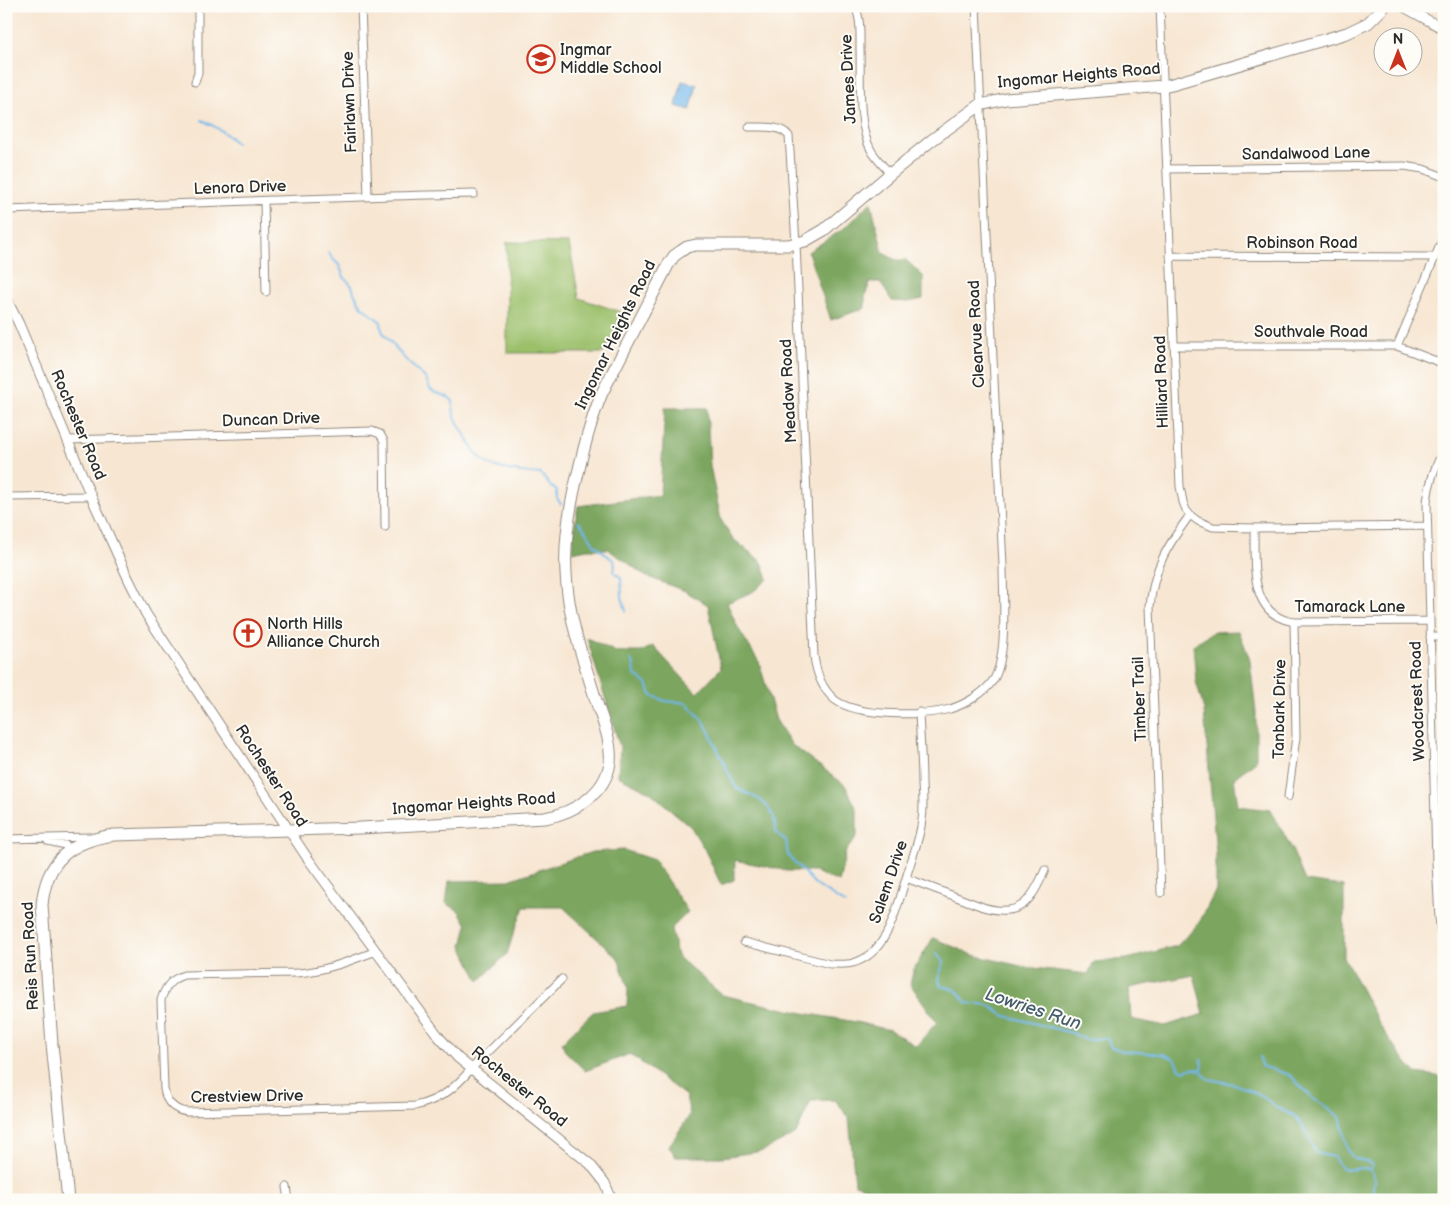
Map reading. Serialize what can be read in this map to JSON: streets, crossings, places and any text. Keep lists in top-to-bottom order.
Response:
{
  "streets": {
    "main road": ["Ingomar Heights Road", "Reis Run Road"],
    "street": [
      "James Drive",
      "Fairlawn Drive",
      "Sandalwood Lane",
      "Lenora Drive",
      "Robinson Road",
      "Southvale Road",
      "Clearvue Road",
      "Hilliard Road",
      "Meadow Road",
      "Duncan Drive",
      "Rochester Road",
      "Tamarack Lane",
      "Timber Trail",
      "Woodcrest Road",
      "Tanbark Drive",
      "Salem Drive",
      "Crestview Drive"
    ]
  },
  "crossings": [
    ["Ingomar Heights Road", "James Drive"],
    ["Ingomar Heights Road", "Clearvue Road"],
    ["Ingomar Heights Road", "Hilliard Road"],
    ["Ingomar Heights Road", "Meadow Road"],
    ["Ingomar Heights Road", "Rochester Road"],
    ["Ingomar Heights Road", "Reis Run Road"],
    ["Fairlawn Drive", "Lenora Drive"],
    ["Sandalwood Lane", "Hilliard Road"],
    ["Robinson Road", "Hilliard Road"],
    ["Southvale Road", "Hilliard Road"],
    ["Clearvue Road", "Meadow Road"],
    ["Clearvue Road", "Salem Drive"],
    ["Hilliard Road", "Timber Trail"],
    ["Duncan Drive", "Rochester Road"],
    ["Rochester Road", "Reis Run Road"],
    ["Rochester Road", "Crestview Drive"],
    ["Tamarack Lane", "Woodcrest Road"],
    ["Tamarack Lane", "Tanbark Drive"]
  ],
  "water": ["Lowries Run"],
  "places": {
    "school or university": ["Ingmar Middle School"],
    "church": ["North Hills Alliance Church"]
  },
  "north": "top"
}
